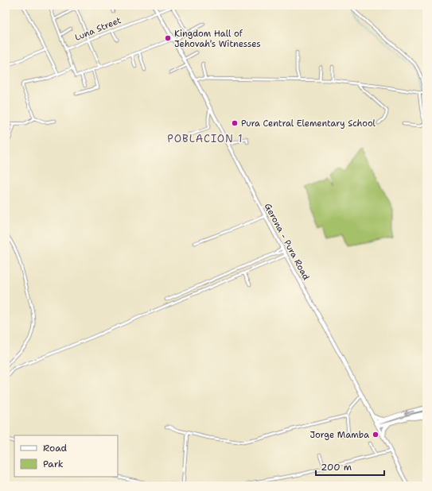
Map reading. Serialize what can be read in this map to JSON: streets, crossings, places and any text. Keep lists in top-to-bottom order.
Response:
{
  "streets": {
    "main road": ["Gerona - Pura Road"],
    "street": ["Luna Street"]
  },
  "crossings": [
    ["Luna Street", "Gerona - Pura Road"]
  ],
  "districts": ["POBLACION 1"],
  "places": ["Kingdom Hall of Jehovah's Witnesses", "Pura Central Elementary School", "Jorge Mamba"],
  "legend": ["Road", "Park"],
  "scale_bar": "200 m"
}
